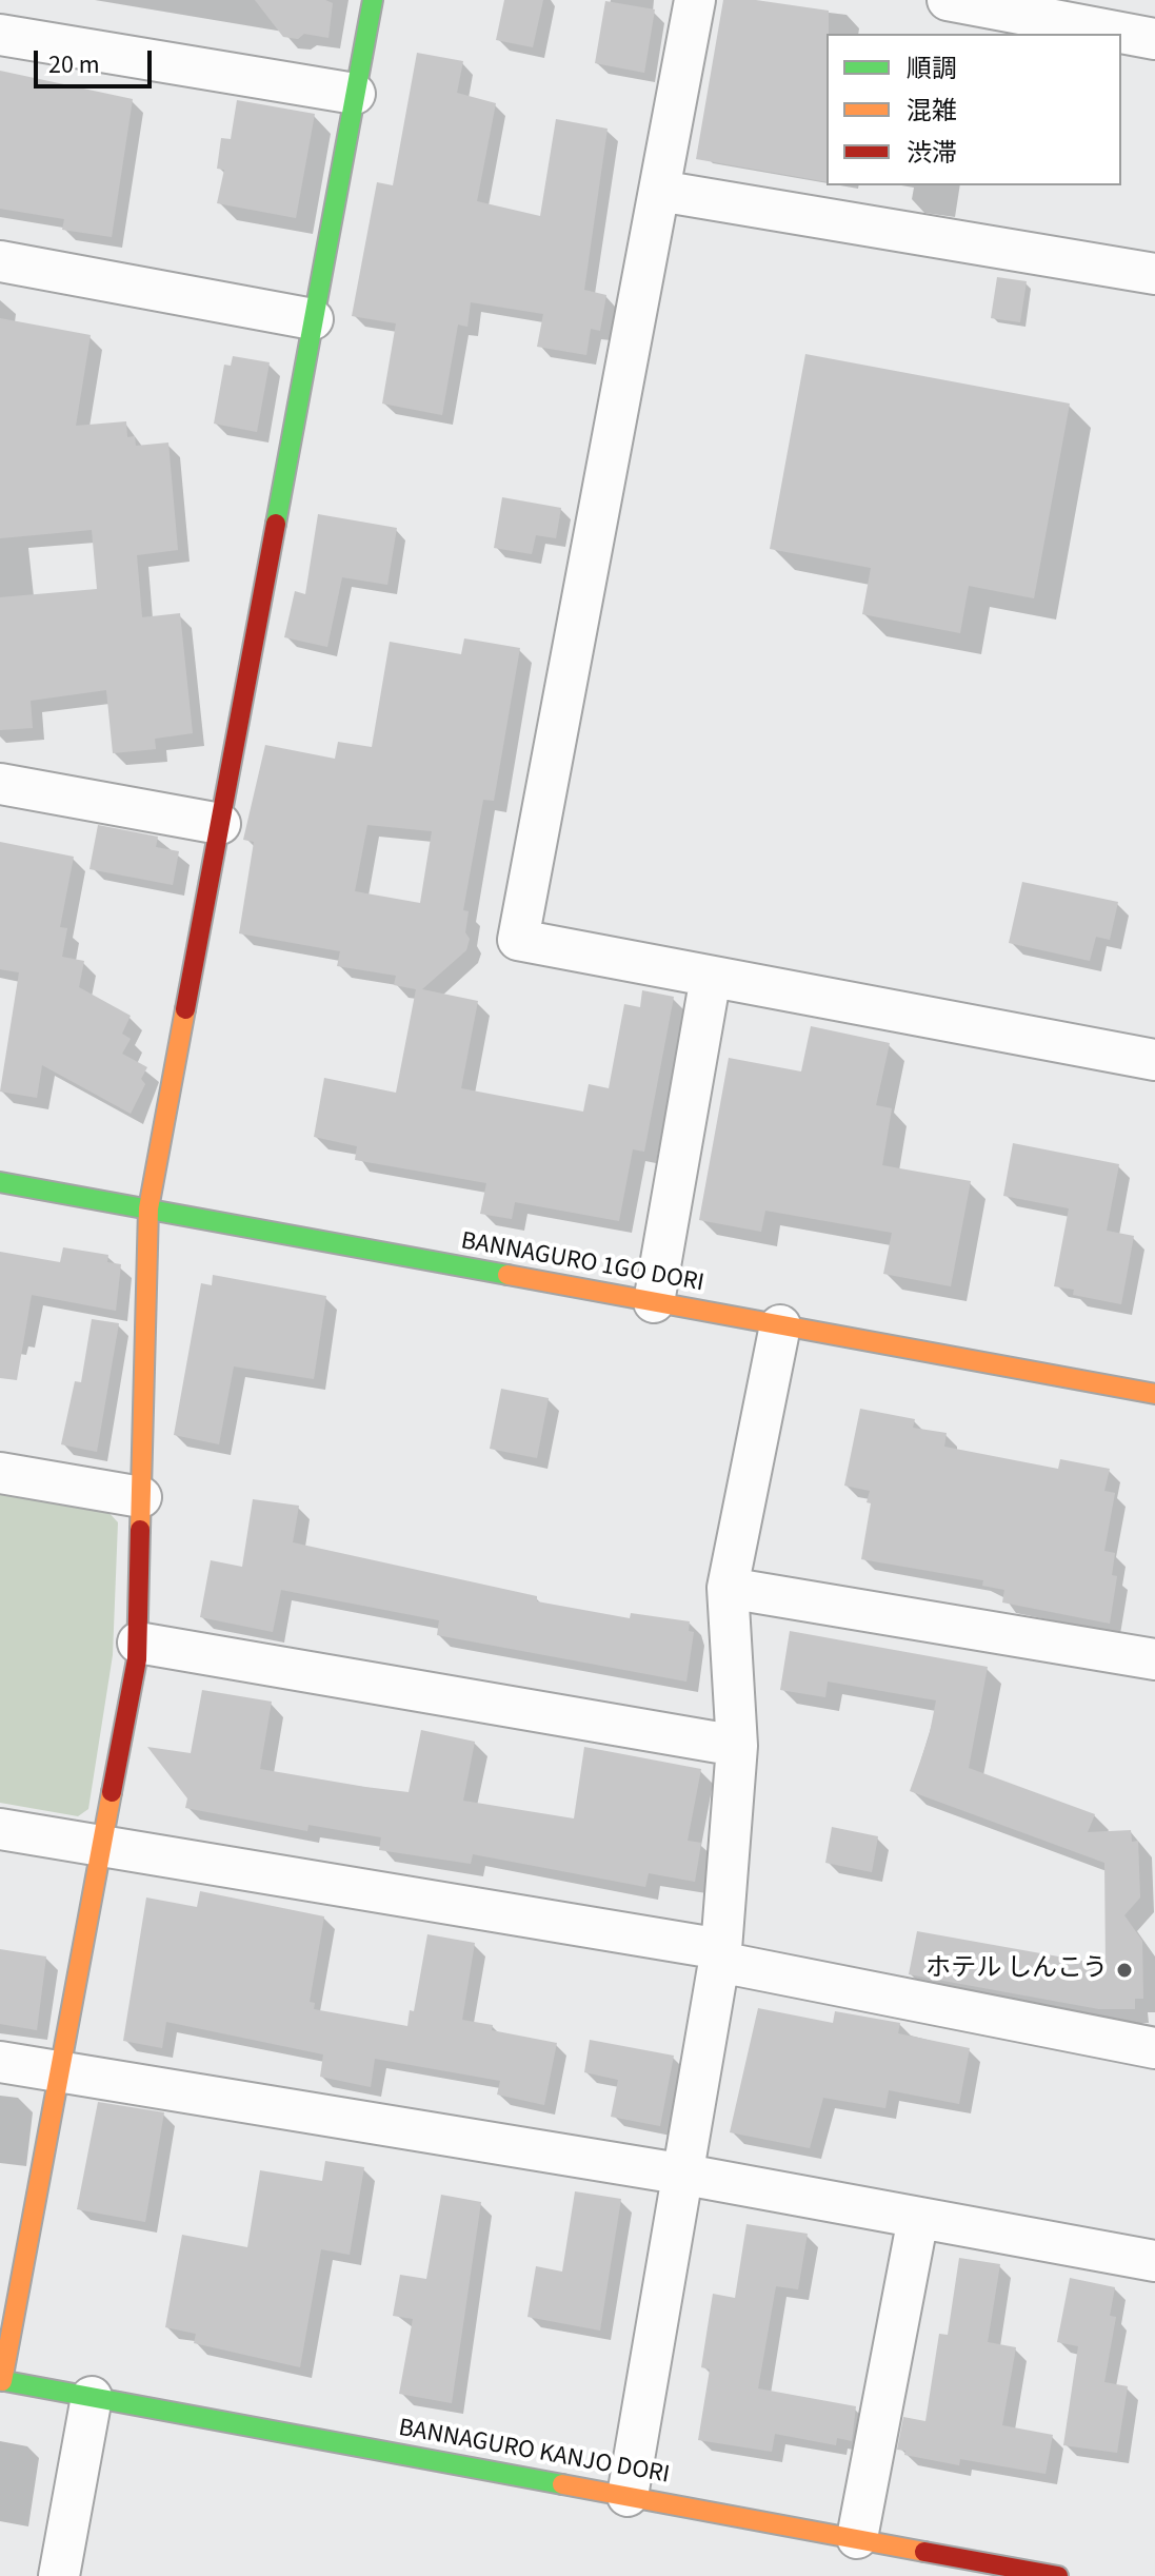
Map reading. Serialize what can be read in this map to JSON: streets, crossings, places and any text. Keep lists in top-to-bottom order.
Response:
{
  "streets": {
    "street": ["BANNAGURO 1GO DORI", "BANNAGURO KANJO DORI"]
  },
  "places": ["ホテル しんこう"],
  "legend": ["順調", "混雑", "渋滞"],
  "scale_bar": "20 m"
}
